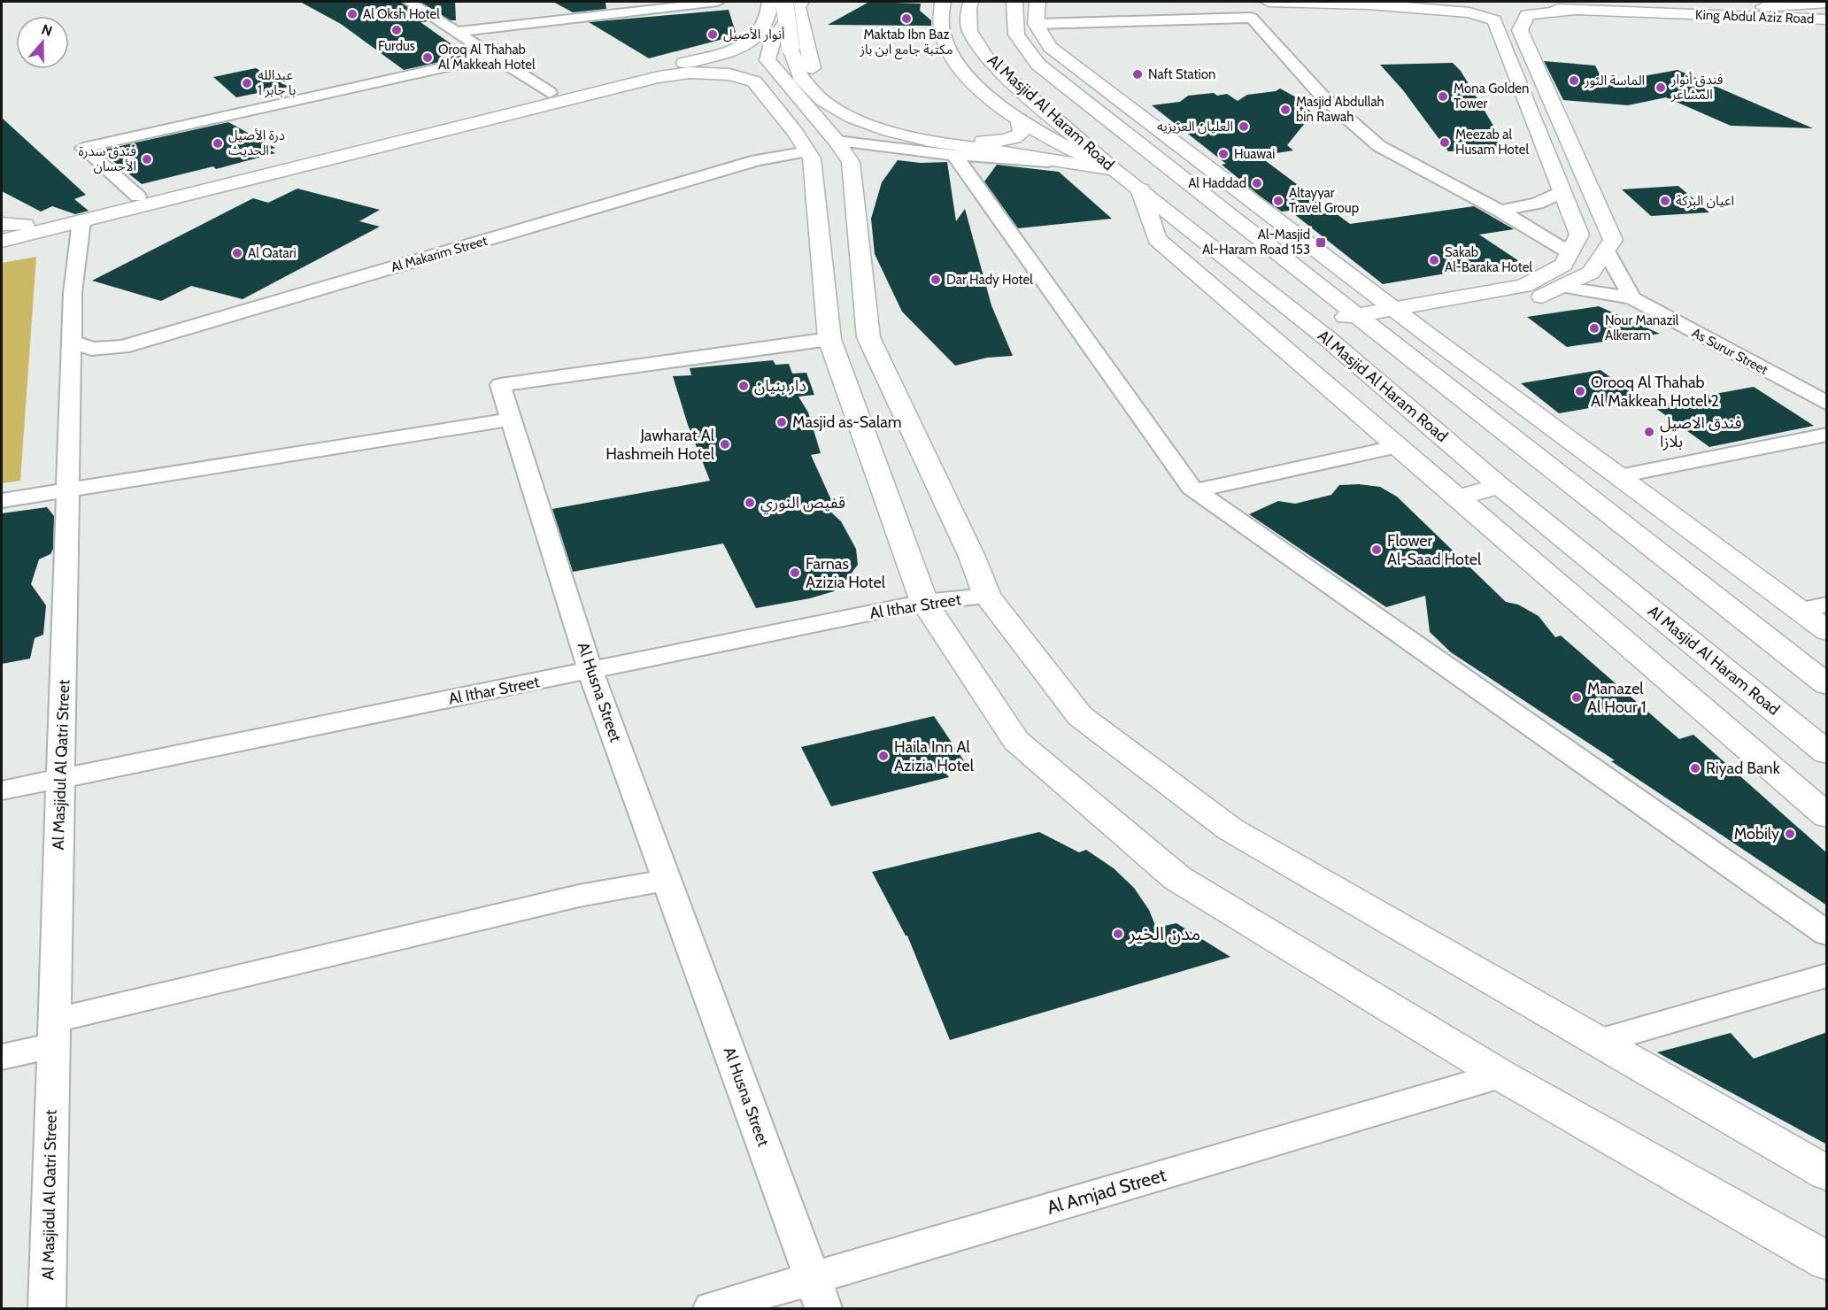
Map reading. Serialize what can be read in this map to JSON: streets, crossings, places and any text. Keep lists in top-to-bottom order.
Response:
{
  "streets": {
    "main road": ["King Abdul Aziz Road", "Al Masjid Al Haram Road"],
    "street": [
      "Al Makarim Street",
      "As Surur Street",
      "Al Ithar Street",
      "Al Husna Street",
      "Al Masjidul Al Qatri Street",
      "Al Amjad Street"
    ]
  },
  "crossings": [
    ["Al Makarim Street", "Al Masjidul Al Qatri Street"],
    ["Al Ithar Street", "Al Husna Street"],
    ["Al Ithar Street", "Al Masjidul Al Qatri Street"],
    ["Al Husna Street", "Al Amjad Street"]
  ],
  "places": {
    "other": [
      "Al Oksh Hotel",
      "Maktab Ibn Baz مكتبة جامع ابن باز",
      "Furdus",
      "أنوار الأصيل",
      "Oroq Al Thahab Al Makkeah Hotel",
      "Naft Station",
      "الماسة النور",
      "عبدالله با جابر 1",
      "فندق أنوار المشاعر",
      "Mona Golden Tower",
      "Masjid Abdullah bin Rawah",
      "العليان العزيزيه",
      "Meezab al Husam Hotel",
      "درة الأصيل الحديث",
      "Huawai",
      "فندق سدرة الأحسان",
      "Al Haddad",
      "Altayyar Travel Group",
      "اعيان البركة",
      "Al Qatari",
      "Sakab Al-Baraka Hotel",
      "Dar Hady Hotel",
      "Nour Manazil Alkeram",
      "دار بنيان",
      "Orooq Al Thahab Al Makkeah Hotel 2",
      "Masjid as-Salam",
      "فندق الاصيل بلازا",
      "Jawharat Al Hashmeih Hotel",
      "قفيص النوري",
      "Flower Al-Saad Hotel",
      "Farnas Azizia Hotel",
      "Manazel Al Hour 1",
      "Haila Inn Al Azizia Hotel",
      "Riyad Bank",
      "Mobily",
      "مدن الخير"
    ],
    "transit": ["Al-Masjid Al-Haram Road 153"]
  },
  "north": "top"
}
